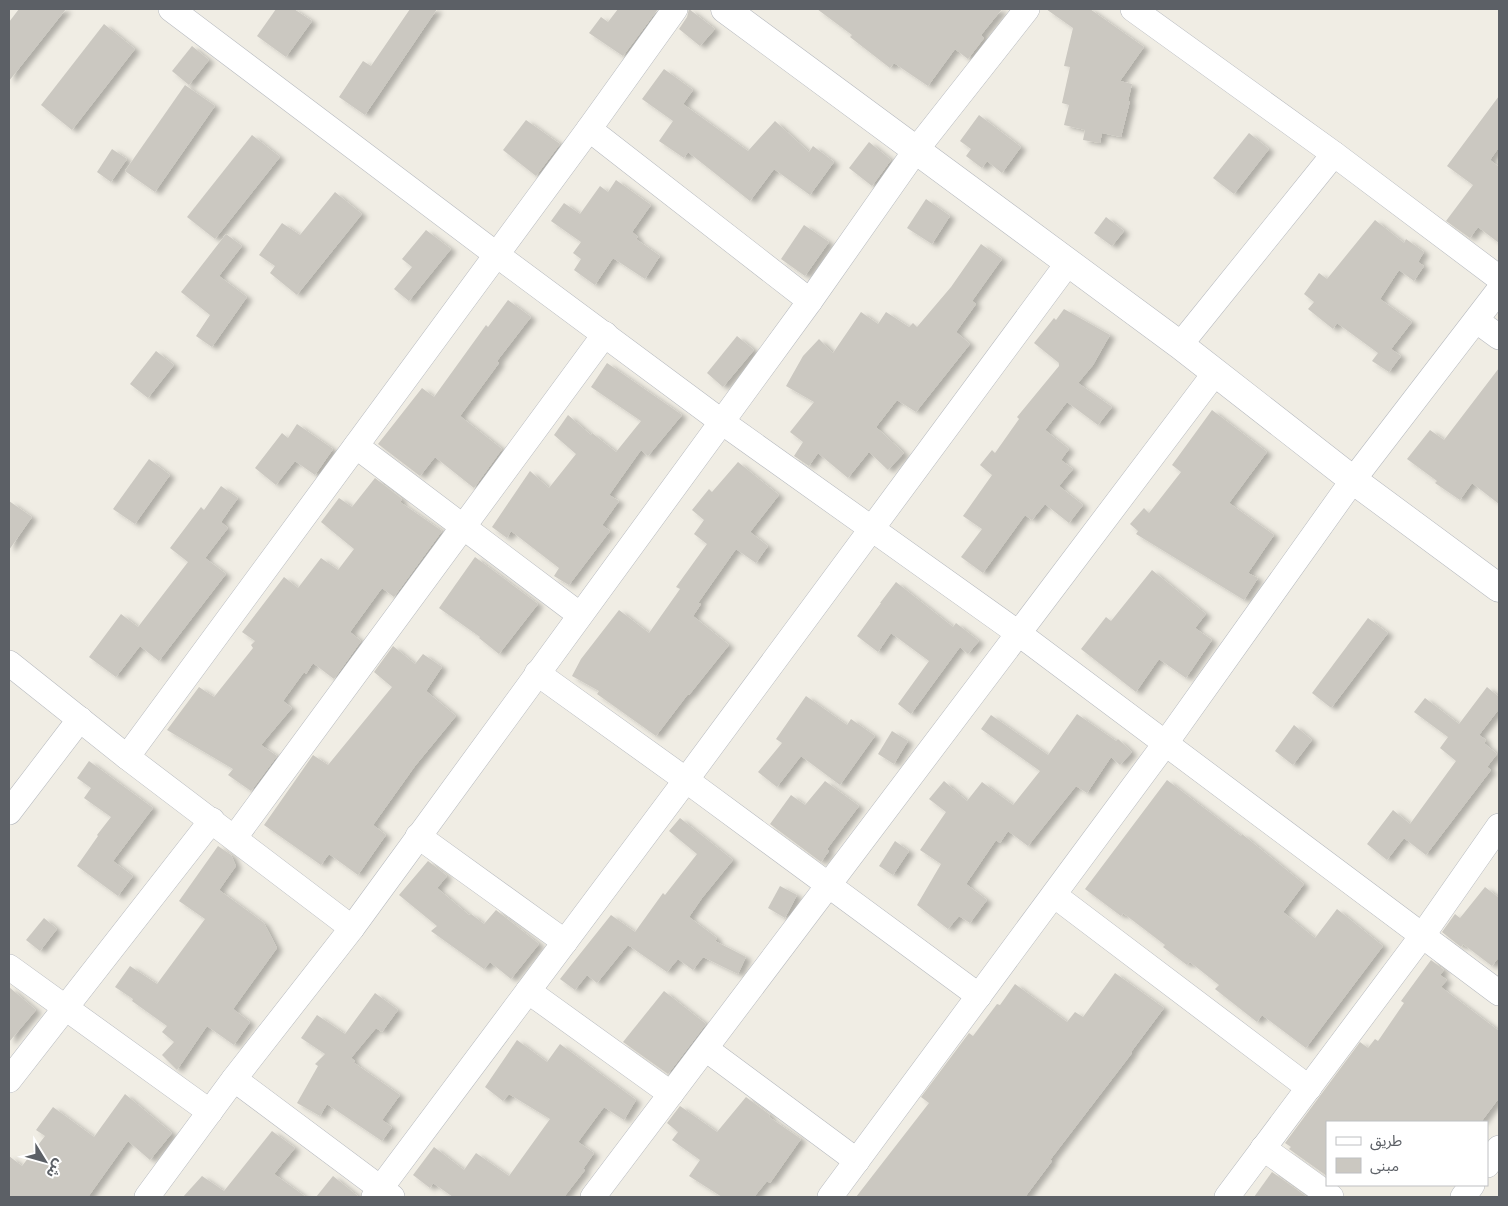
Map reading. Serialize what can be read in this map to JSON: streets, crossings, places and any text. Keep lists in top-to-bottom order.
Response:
{
  "legend": ["طريق", "مبنى"],
  "north": "bottom right"
}
